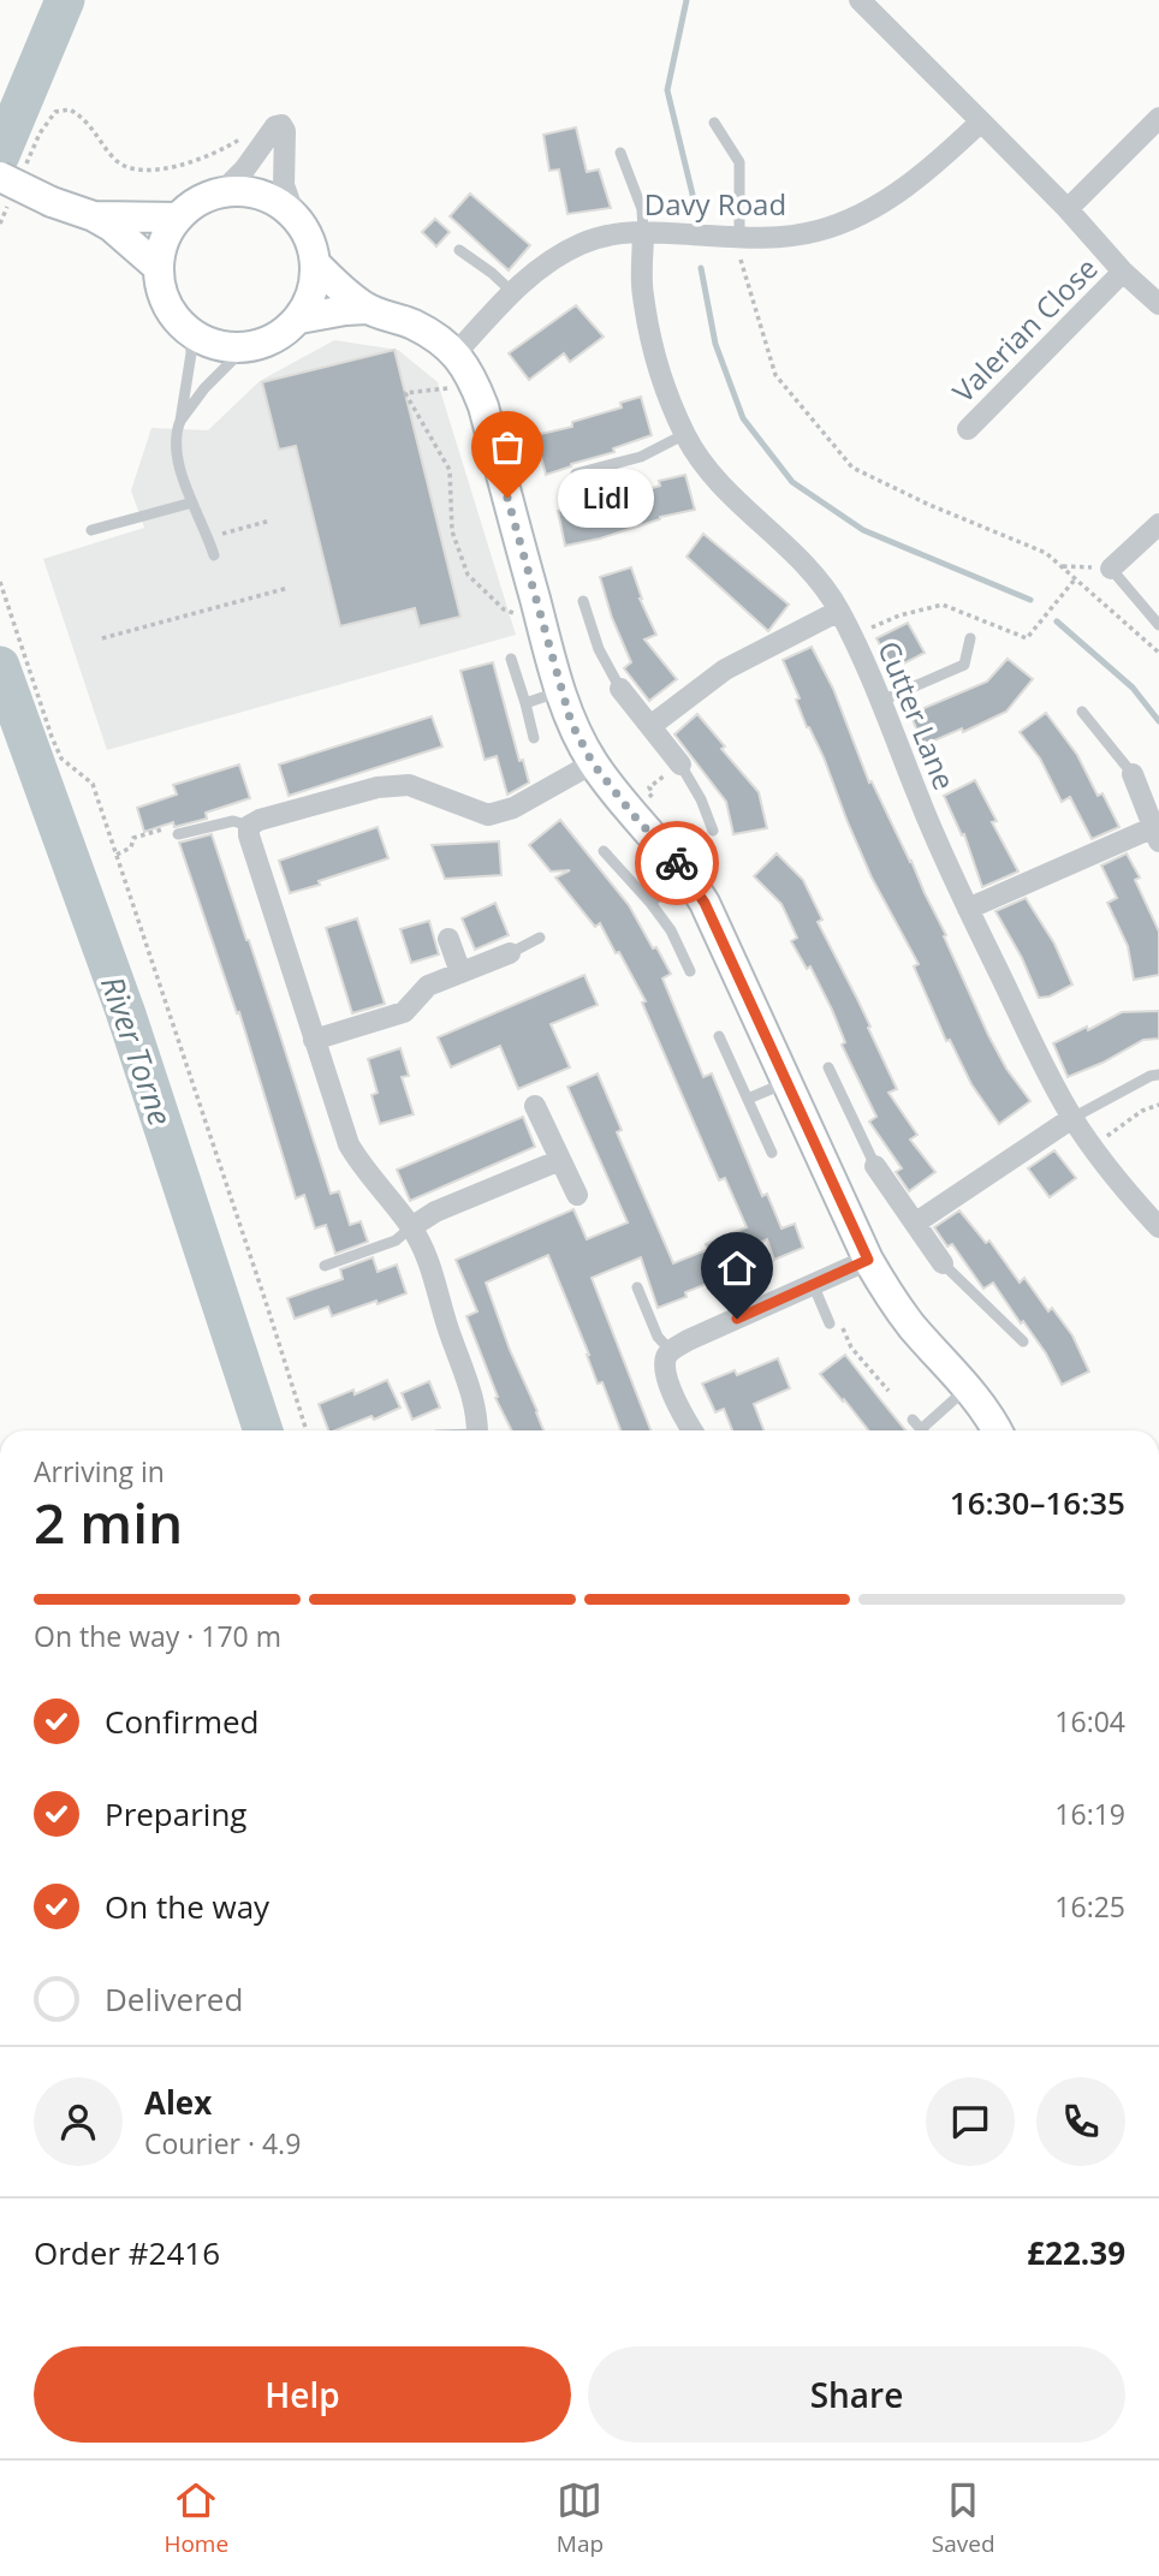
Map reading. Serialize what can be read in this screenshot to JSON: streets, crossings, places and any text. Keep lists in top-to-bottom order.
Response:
{
  "streets": {
    "street": ["Davy Road", "Valerian Close", "Cutter Lane"]
  },
  "crossings": [
    ["Davy Road", "Cutter Lane"]
  ],
  "water": ["River Torne"],
  "places": ["Lidl"],
  "page": {
    "bubble": "Lidl",
    "heading": ["2 min", "Arriving in", "16:30–16:35"],
    "panel": [
      "Alex",
      "Courier · 4.9",
      "Order #2416",
      "£22.39"
    ],
    "bar": "On the way · 170 m",
    "list": [
      ["Confirmed", "16:04"],
      ["Preparing", "16:19"],
      ["On the way", "16:25"],
      "Delivered"
    ],
    "buttons": ["Help", "Share"],
    "tabs": ["Home", "Map", "Saved"]
  }
}
